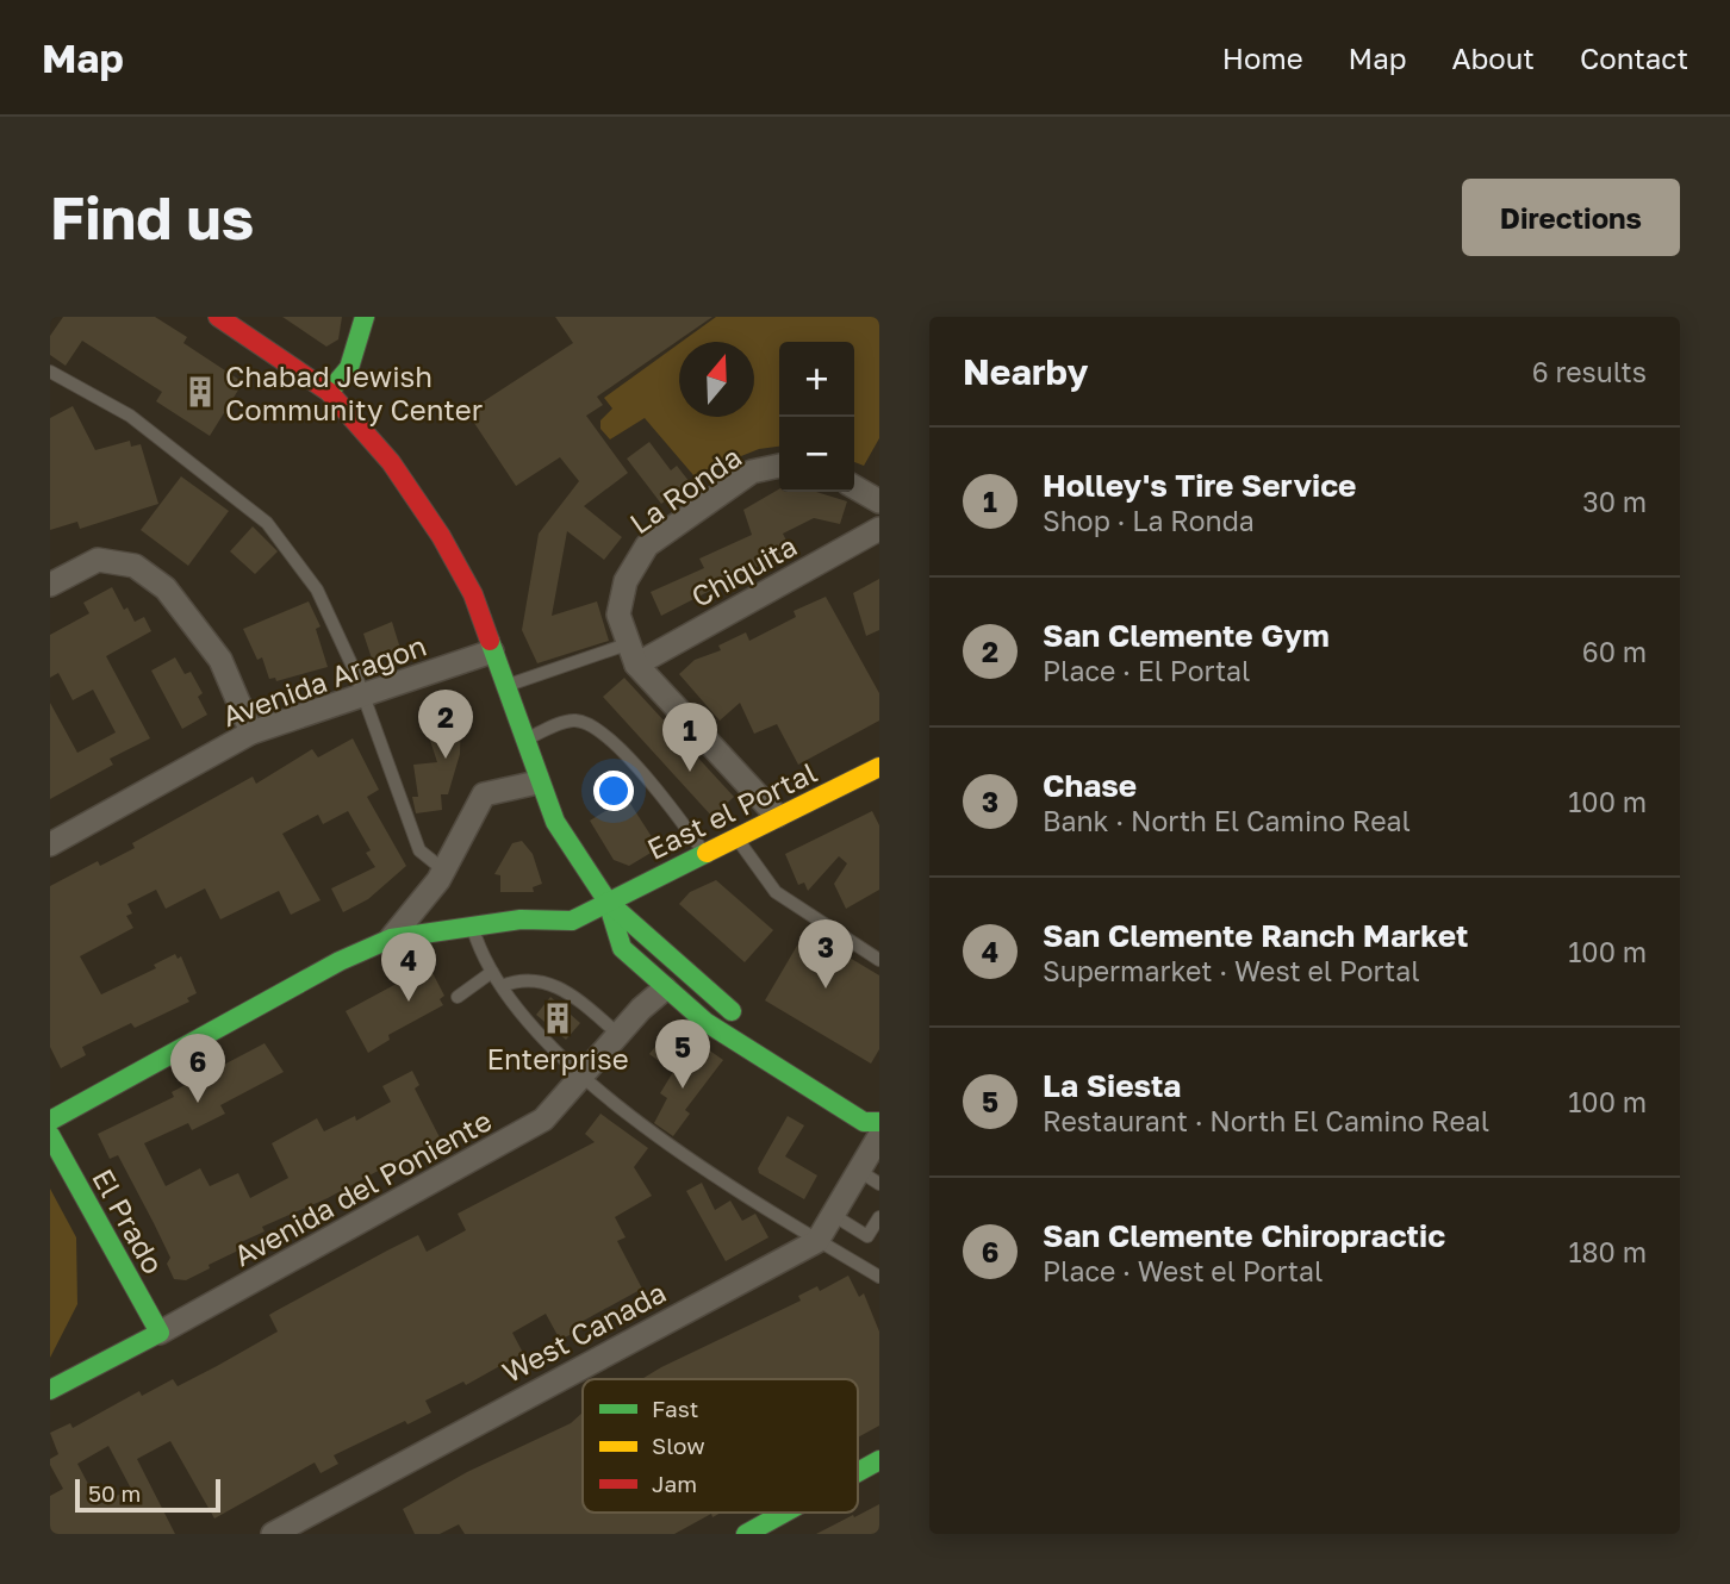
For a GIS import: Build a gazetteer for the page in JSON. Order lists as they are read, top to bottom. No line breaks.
{"streets":{"street":["La Ronda","Chiquita","Avenida Aragon","East el Portal","Avenida del Poniente","El Prado","West Canada"]},"crossings":[["La Ronda","Chiquita"],["Avenida del Poniente","El Prado"]],"places":{"building":["Chabad Jewish Community Center","Enterprise"]},"legend":["Fast","Slow","Jam"],"scale_bar":"50 m","north":"top","page":{"header":"Map","nav":["Home","Map","About","Contact"],"buttons":"Directions","title":"Find us","heading":["Nearby","6 results"],"map_buttons":["+","−"],"list":[{"mark":"1","name":"Holley's Tire Service","note":"Shop · La Ronda","value":"30 m"},{"mark":"2","name":"San Clemente Gym","note":"Place · El Portal","value":"60 m"},{"mark":"3","name":"Chase","note":"Bank · North El Camino Real","value":"100 m"},{"mark":"4","name":"San Clemente Ranch Market","note":"Supermarket · West el Portal","value":"100 m"},{"mark":"5","name":"La Siesta","note":"Restaurant · North El Camino Real","value":"100 m"},{"mark":"6","name":"San Clemente Chiropractic","note":"Place · West el Portal","value":"180 m"}],"pins":["2","1","3","4","5","6"],"scale":"50 m"}}
